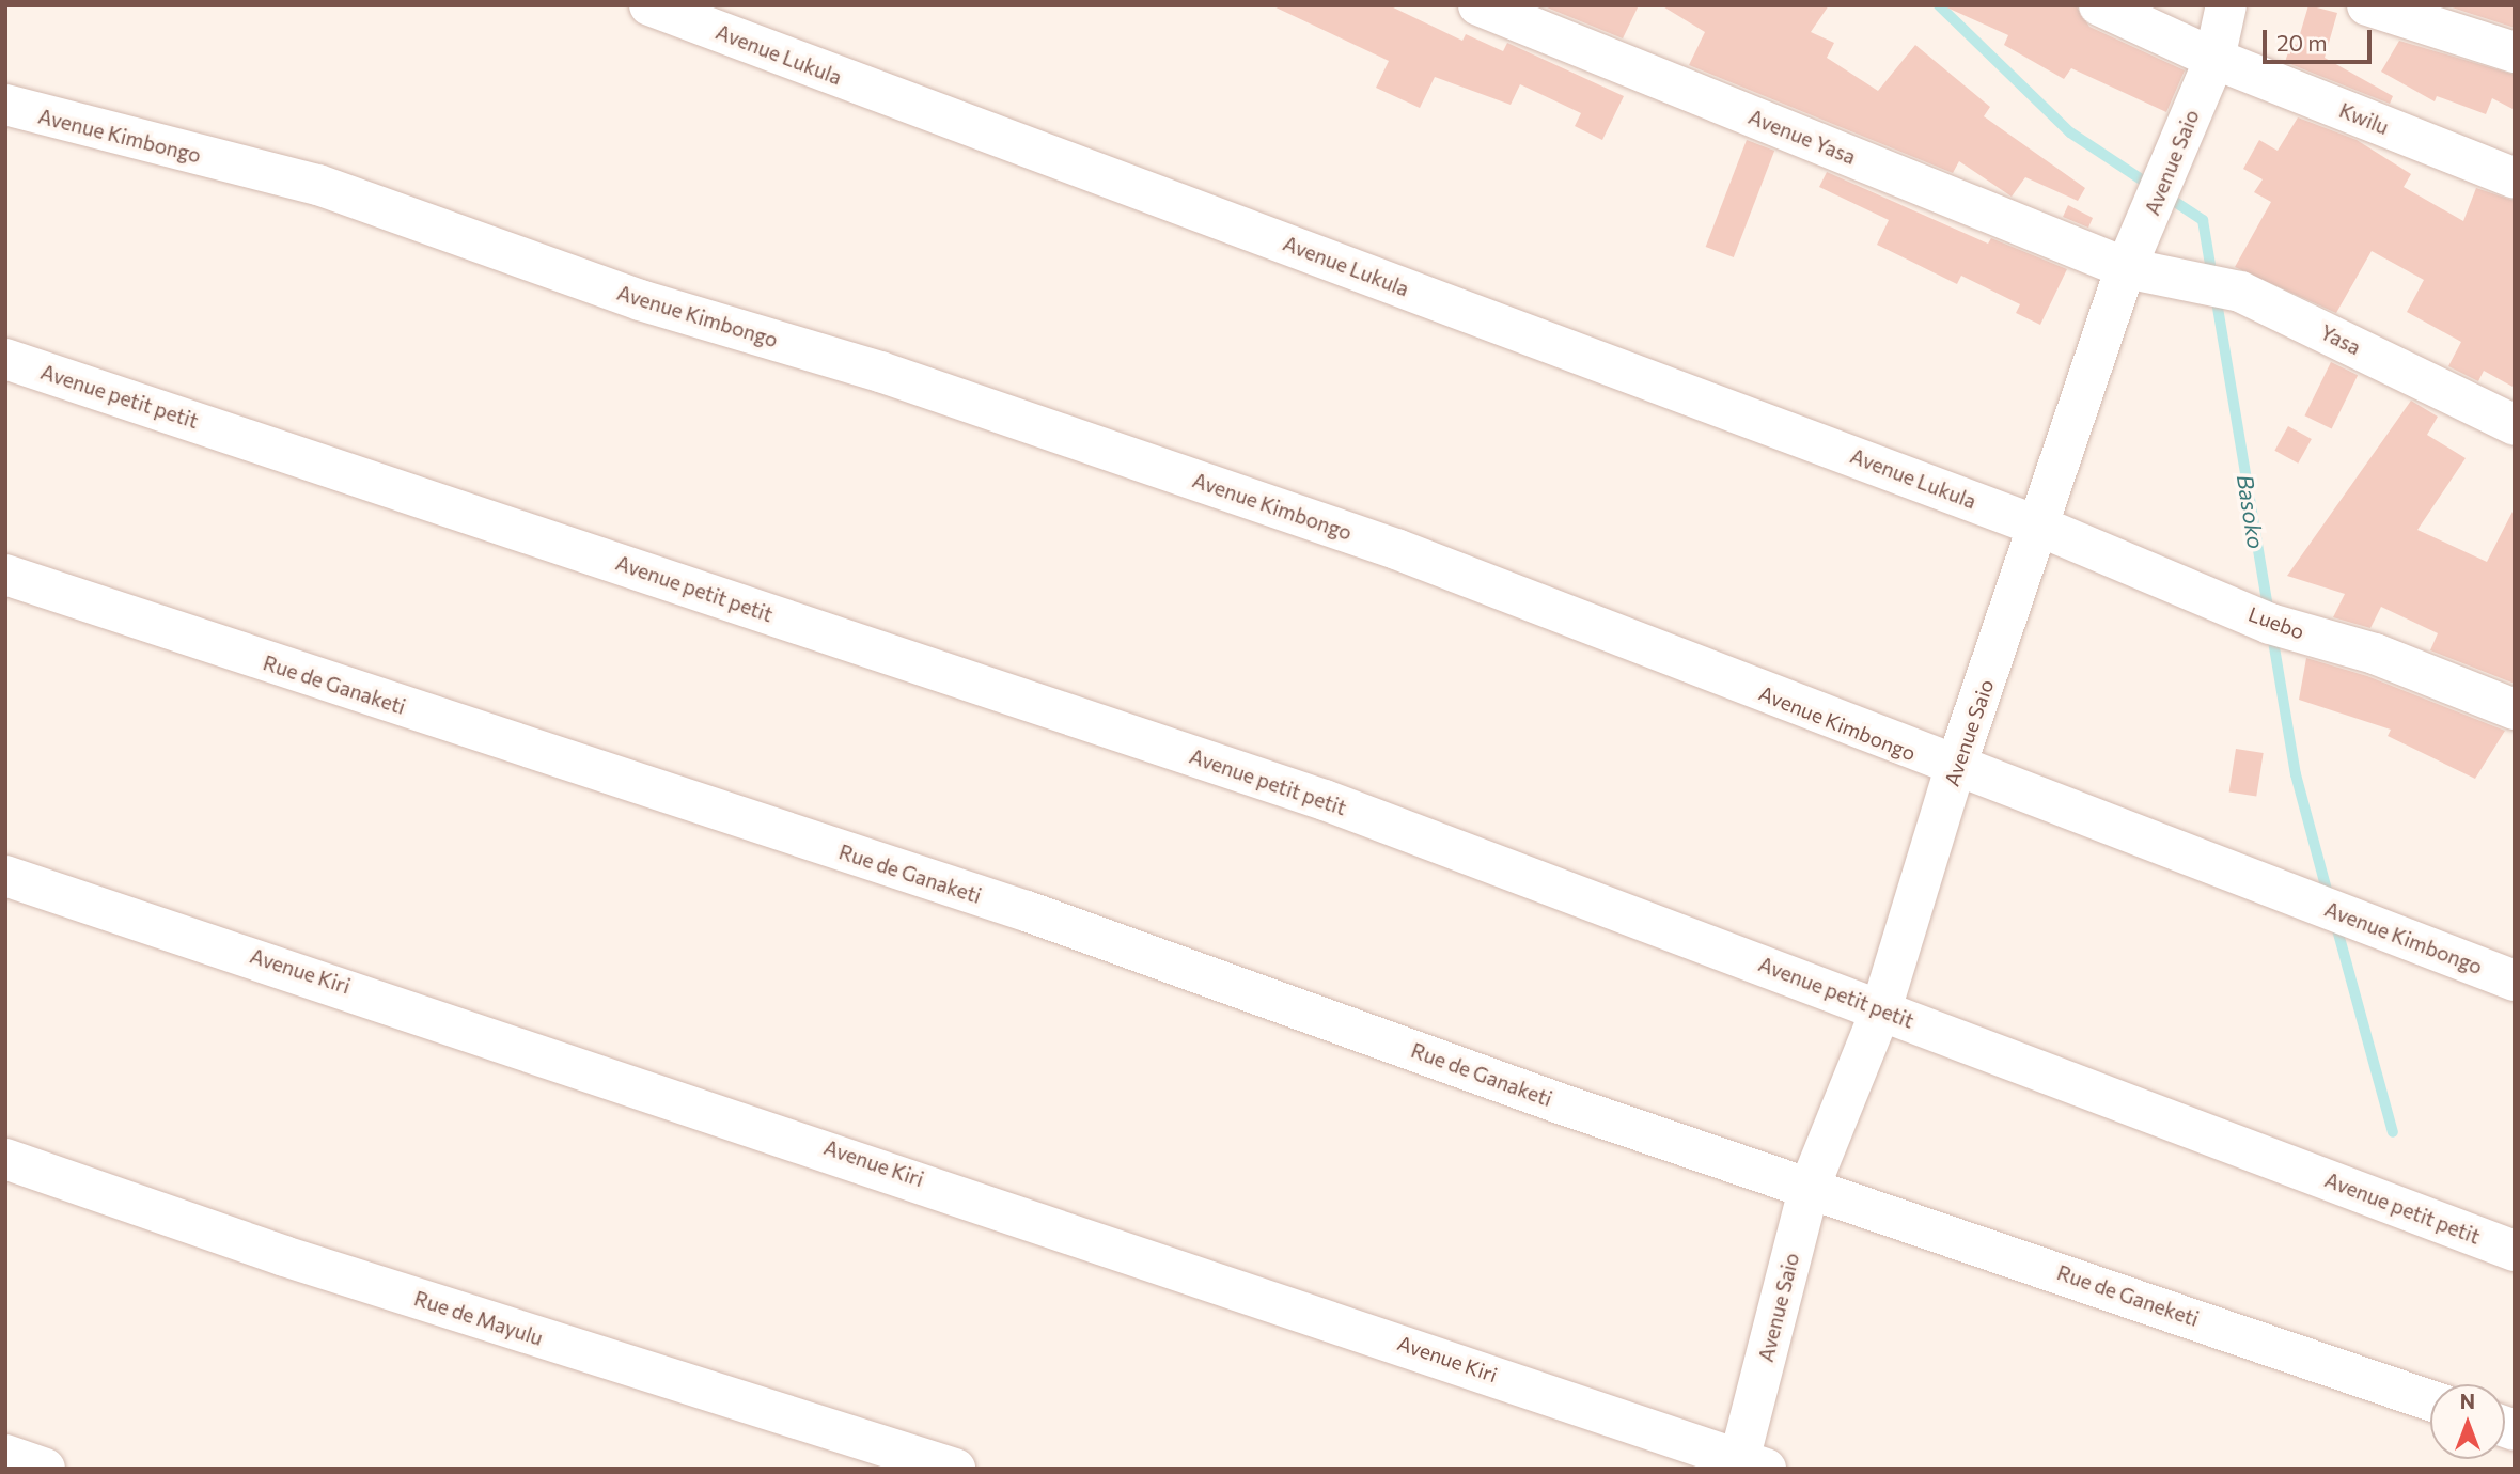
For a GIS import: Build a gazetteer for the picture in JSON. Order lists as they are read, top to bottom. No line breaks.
{"streets":{"street":["Avenue Lukula","Kwilu","Avenue Kimbongo","Avenue Yasa","Avenue Saio","Yasa","Avenue petit petit","Luebo","Rue de Ganaketi","Avenue Kiri","Rue de Ganeketi","Rue de Mayulu"]},"crossings":[["Avenue Lukula","Avenue Saio"],["Avenue Lukula","Luebo"],["Kwilu","Avenue Saio"],["Avenue Kimbongo","Avenue Saio"],["Avenue Yasa","Avenue Saio"],["Avenue Yasa","Yasa"],["Avenue Saio","Yasa"],["Avenue Saio","Avenue petit petit"],["Avenue Saio","Luebo"],["Avenue Saio","Rue de Ganaketi"],["Avenue Saio","Avenue Kiri"],["Avenue Saio","Rue de Ganeketi"],["Rue de Ganaketi","Rue de Ganeketi"]],"water":["Basoko"],"scale_bar":"20 m","north":"top"}
